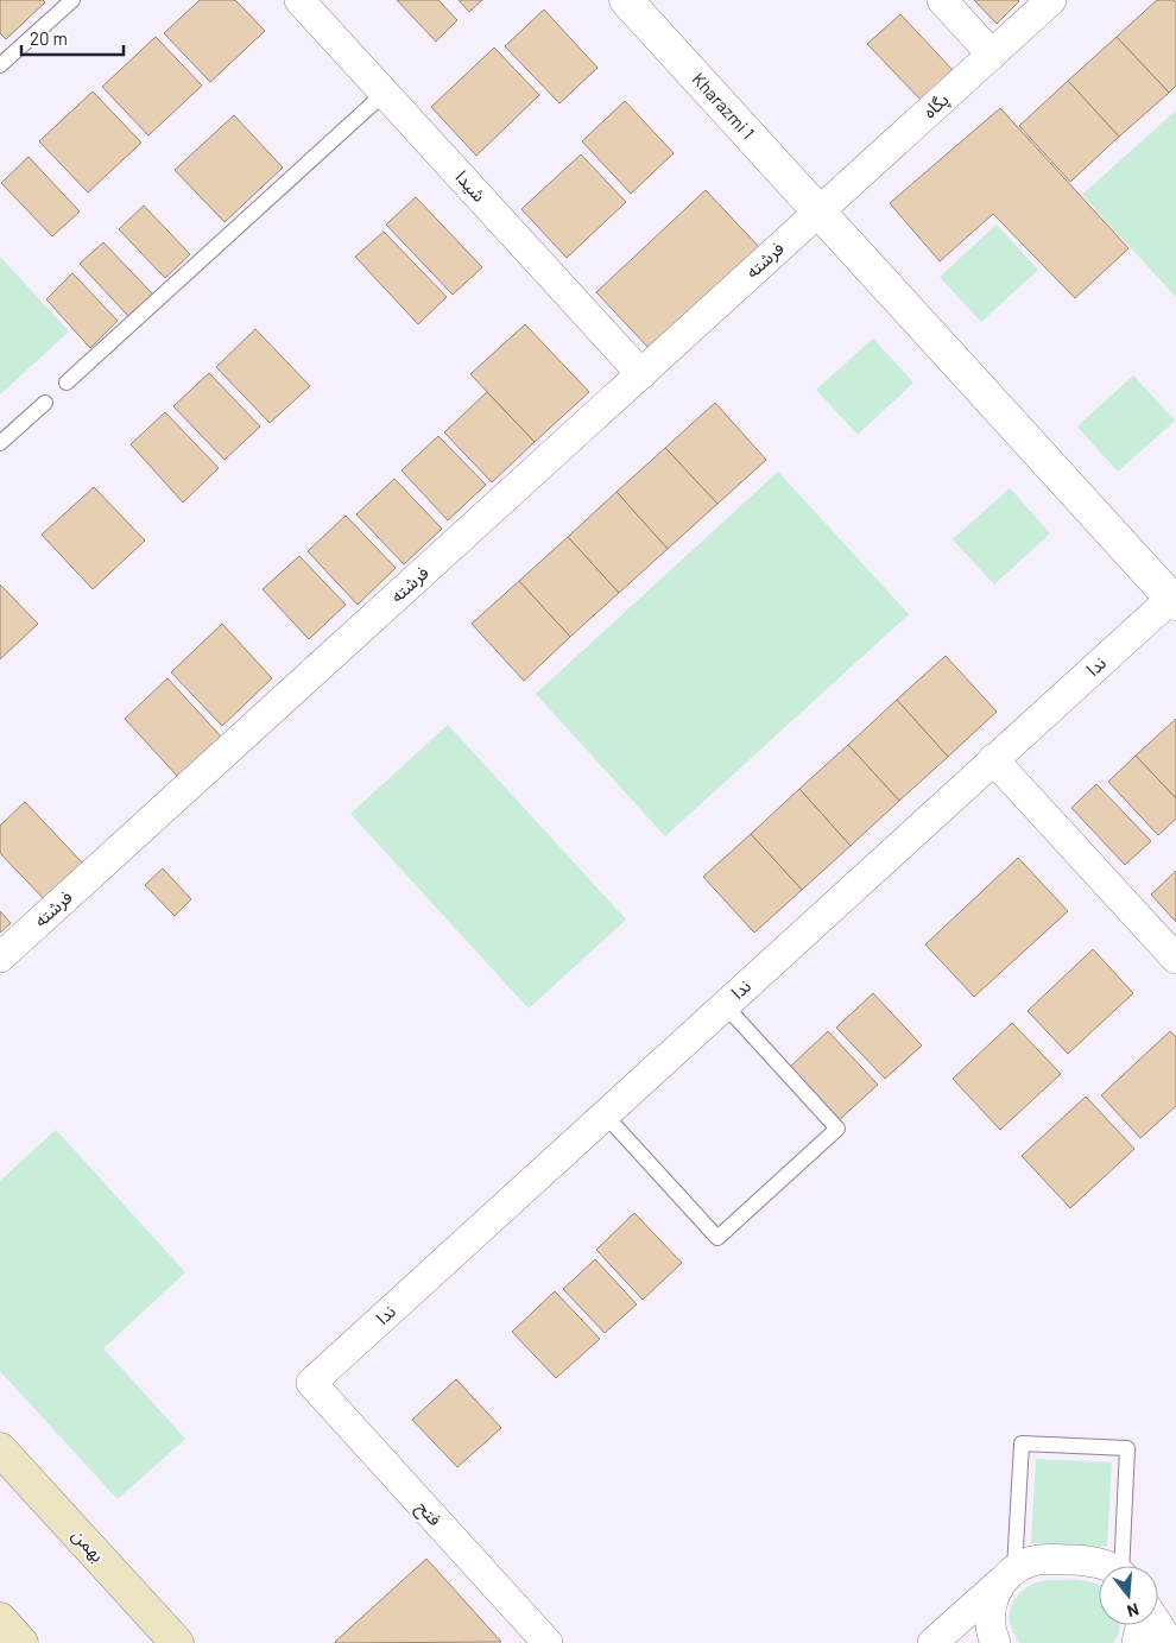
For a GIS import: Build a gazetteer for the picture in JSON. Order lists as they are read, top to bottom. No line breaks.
{"streets":{"main road":["بهمن"],"street":["Kharazmi 1","پگاه","شیدا","فرشته","ندا","فتح"]},"crossings":[["Kharazmi 1","پگاه"],["Kharazmi 1","فرشته"],["Kharazmi 1","ندا"],["پگاه","فرشته"],["شیدا","فرشته"],["ندا","فتح"]],"scale_bar":"20 m","north":"bottom"}
